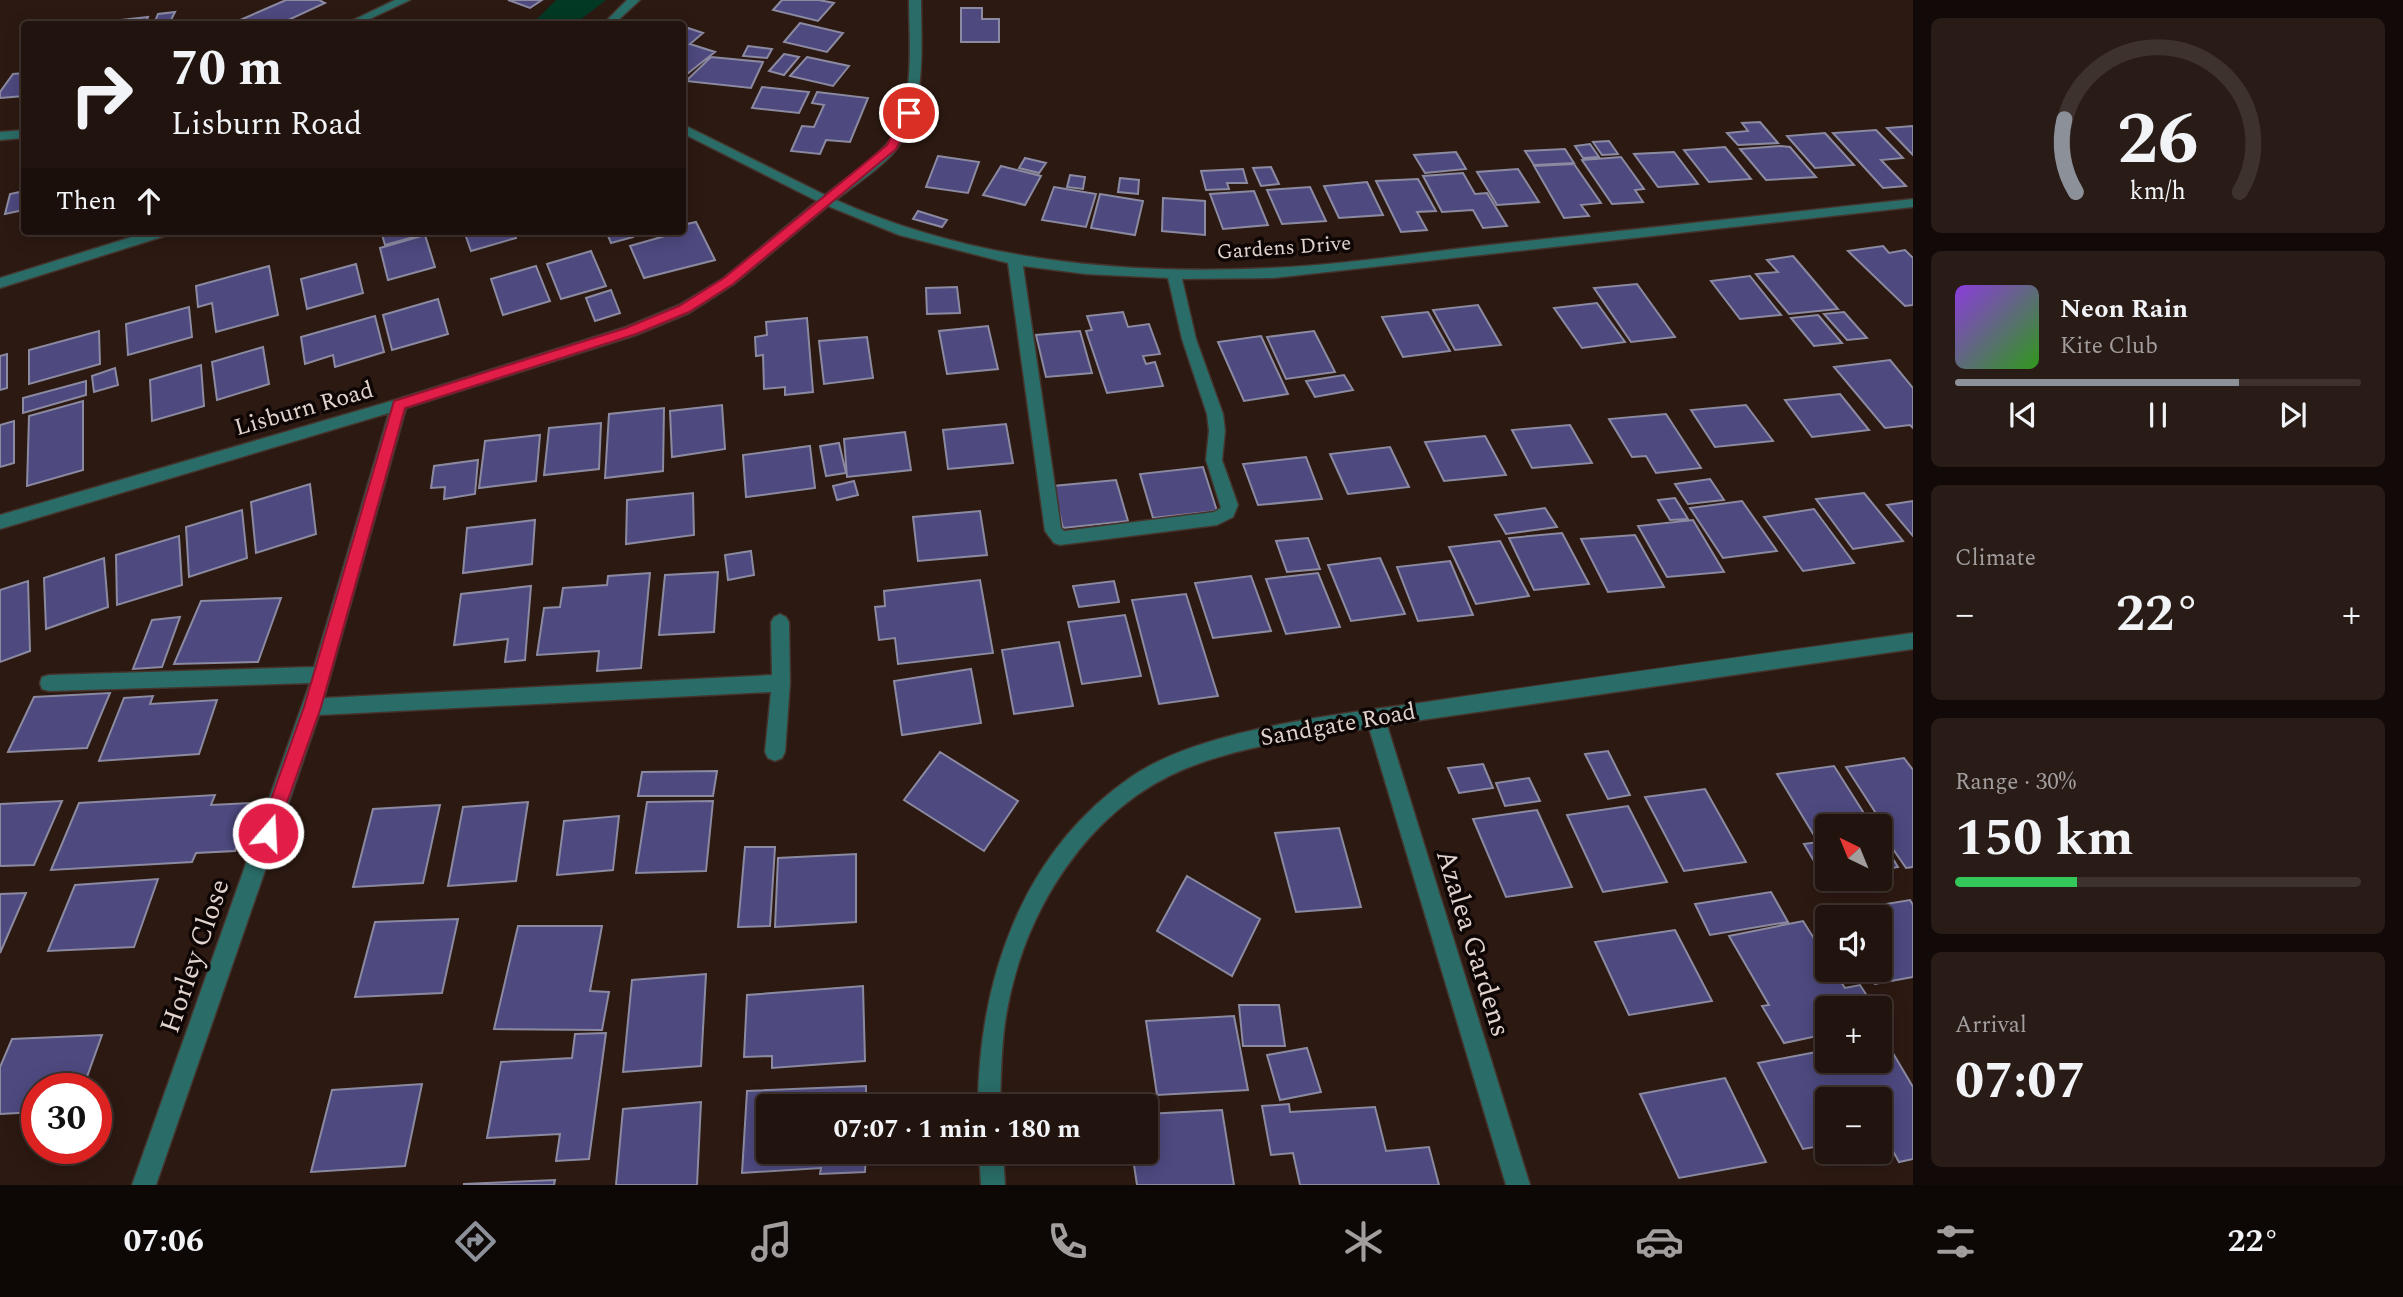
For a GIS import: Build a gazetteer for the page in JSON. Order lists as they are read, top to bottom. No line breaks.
{"streets":{"street":["Gardens Drive","Lisburn Road","Sandgate Road","Azalea Gardens","Horley Close"]},"crossings":[["Gardens Drive","Lisburn Road"],["Lisburn Road","Horley Close"],["Sandgate Road","Azalea Gardens"]],"north":"top left","page":{"turn":["70 m","Lisburn Road"],"then":"Then","song":["Neon Rain","Kite Club"],"tile":["Climate",["Range · 30%","150 km"],["Arrival","07:07"]],"heat":["−","22°","+"],"map_buttons":["+","−"],"limit":"30","trip":"07:07 · 1 min · 180 m","tabs":["07:06","22°"],"gauge":["26","km/h"]}}
